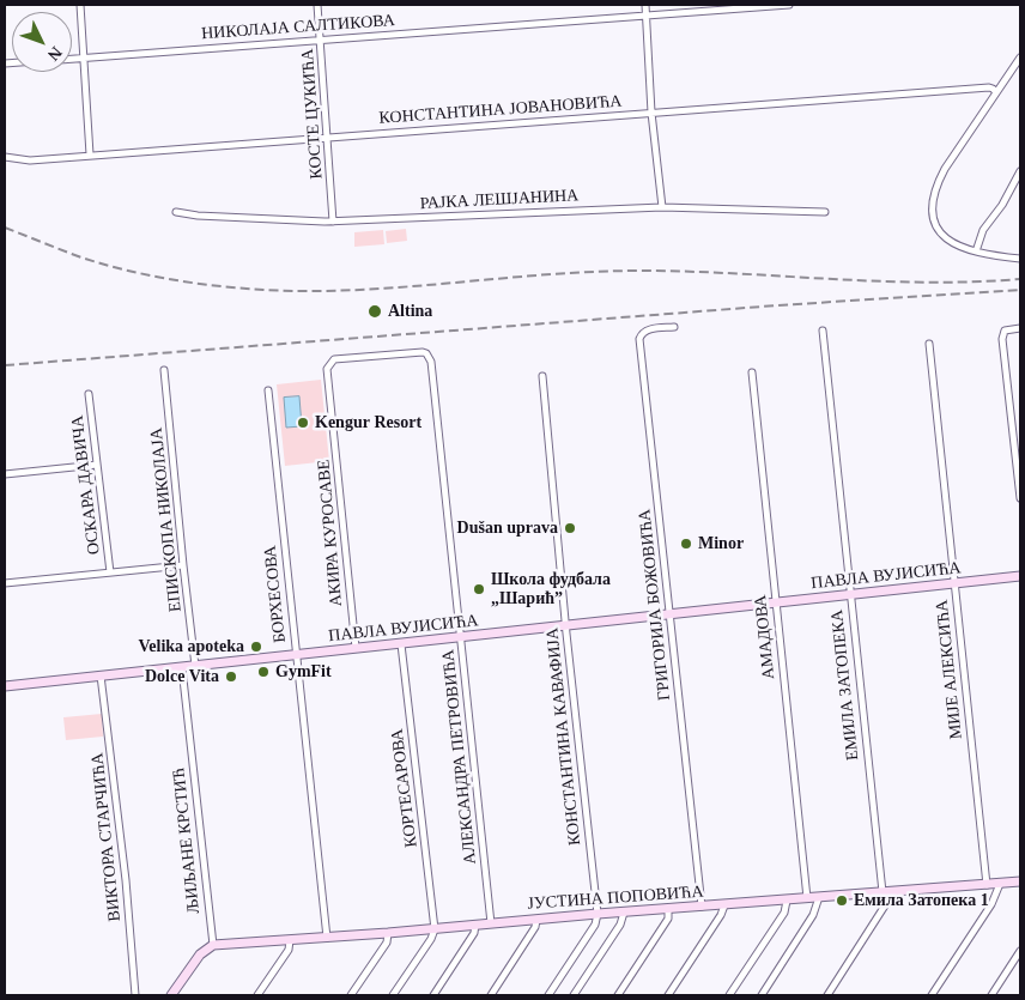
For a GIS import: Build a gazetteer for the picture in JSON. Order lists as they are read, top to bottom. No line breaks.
{"streets":{"street":["НИКОЛАЈА САЛТИКОВА","КОНСТАНТИНА ЈОВАНОВИЋА","КОСТЕ ЦУКИЋА","РАЈКА ЛЕШЈАНИНА","ОСКАРА ДАВИЧА","ЕПИСКОПА НИКОЛАЈА","АКИРА КУРОСАВЕ","ПАВЛА ВУЈИСИЋА","БОРХЕСОВА","ГРИГОРИЈА БОЖОВИЋА","АМАДОВА","МИЈЕ АЛЕКСИЋА","ЕМИЛА ЗАТОПЕКА","КОНСТАНТИНА КАВАФИЈА","АЛЕКСАНДРА ПЕТРОВИЋА","КОРТЕСАРОВА","ВИКТОРА СТАРЧИЋА","ЉИЉАНЕ КРСТИЋ","ЈУСТИНА ПОПОВИЋА"]},"crossings":[["НИКОЛАЈА САЛТИКОВА","КОСТЕ ЦУКИЋА"],["КОНСТАНТИНА ЈОВАНОВИЋА","КОСТЕ ЦУКИЋА"],["КОСТЕ ЦУКИЋА","РАЈКА ЛЕШЈАНИНА"],["ОСКАРА ДАВИЧА","ЕПИСКОПА НИКОЛАЈА"],["ЕПИСКОПА НИКОЛАЈА","ПАВЛА ВУЈИСИЋА"],["АКИРА КУРОСАВЕ","ПАВЛА ВУЈИСИЋА"],["АКИРА КУРОСАВЕ","АЛЕКСАНДРА ПЕТРОВИЋА"],["ПАВЛА ВУЈИСИЋА","БОРХЕСОВА"],["ПАВЛА ВУЈИСИЋА","ГРИГОРИЈА БОЖОВИЋА"],["ПАВЛА ВУЈИСИЋА","АМАДОВА"],["ПАВЛА ВУЈИСИЋА","МИЈЕ АЛЕКСИЋА"],["ПАВЛА ВУЈИСИЋА","ЕМИЛА ЗАТОПЕКА"],["ПАВЛА ВУЈИСИЋА","КОНСТАНТИНА КАВАФИЈА"],["ПАВЛА ВУЈИСИЋА","АЛЕКСАНДРА ПЕТРОВИЋА"],["ПАВЛА ВУЈИСИЋА","КОРТЕСАРОВА"],["ПАВЛА ВУЈИСИЋА","ВИКТОРА СТАРЧИЋА"],["ПАВЛА ВУЈИСИЋА","ЉИЉАНЕ КРСТИЋ"],["БОРХЕСОВА","ЈУСТИНА ПОПОВИЋА"],["ГРИГОРИЈА БОЖОВИЋА","ЈУСТИНА ПОПОВИЋА"],["АМАДОВА","ЈУСТИНА ПОПОВИЋА"],["МИЈЕ АЛЕКСИЋА","ЈУСТИНА ПОПОВИЋА"],["ЕМИЛА ЗАТОПЕКА","ЈУСТИНА ПОПОВИЋА"],["КОНСТАНТИНА КАВАФИЈА","ЈУСТИНА ПОПОВИЋА"],["АЛЕКСАНДРА ПЕТРОВИЋА","ЈУСТИНА ПОПОВИЋА"],["КОРТЕСАРОВА","ЈУСТИНА ПОПОВИЋА"],["ЉИЉАНЕ КРСТИЋ","ЈУСТИНА ПОПОВИЋА"]],"places":["Altina","Kengur Resort","Dušan uprava","Minor","Школа фудбала „Шарић”","Velika apoteka","GymFit","Dolce Vita","Емила Затопека 1"],"north":"bottom right"}
